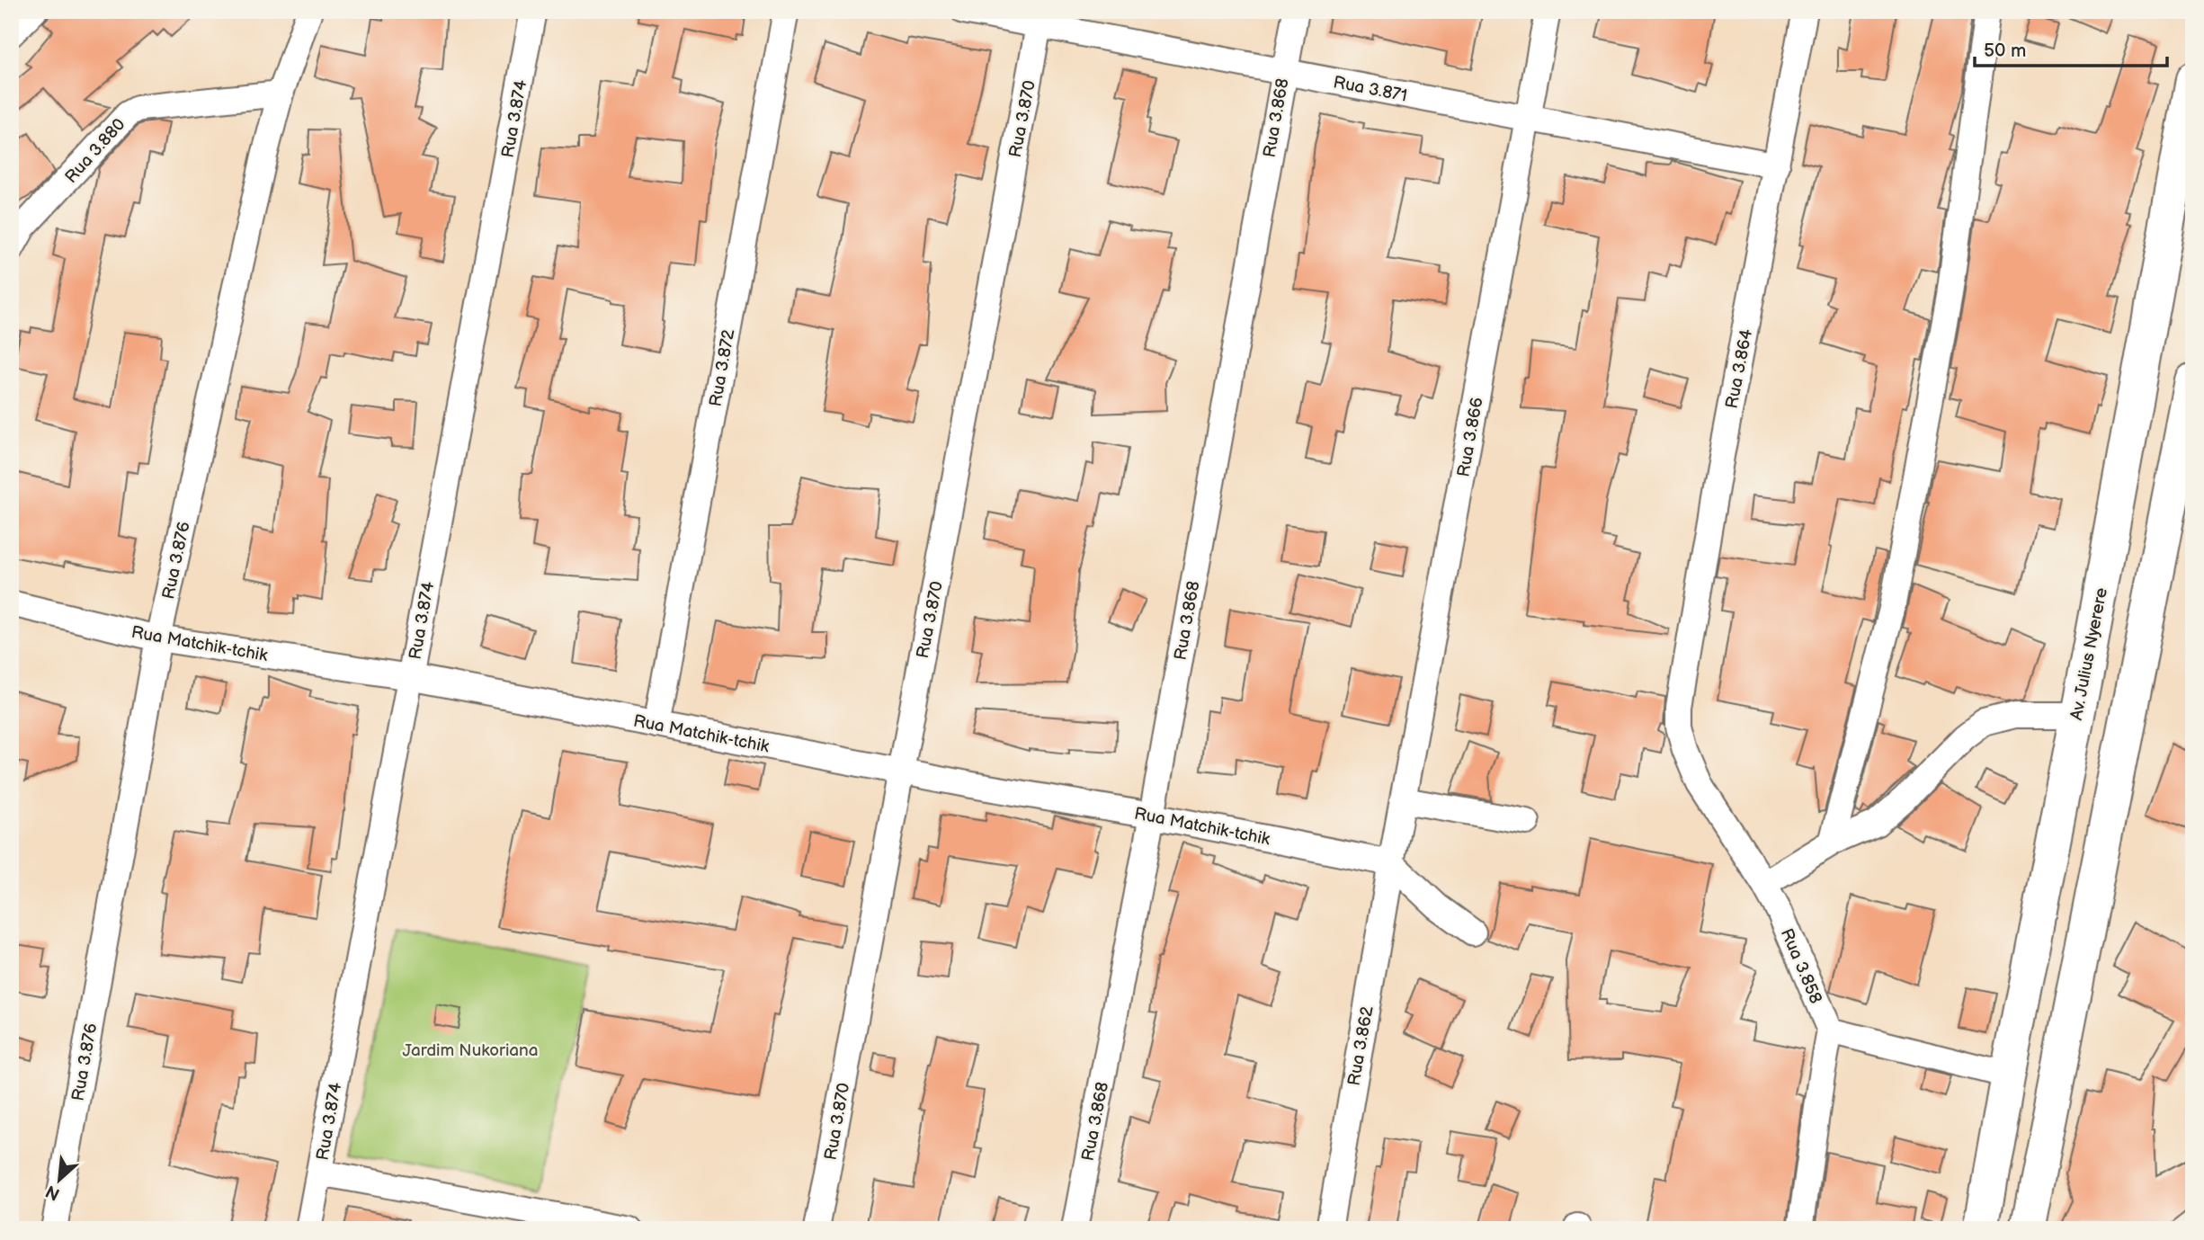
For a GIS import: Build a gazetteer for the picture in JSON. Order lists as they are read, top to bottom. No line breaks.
{"streets":{"main road":["Av. Julius Nyerere"],"street":["Rua 3.871","Rua 3.868","Rua 3.874","Rua 3.870","Rua 3.880","Rua 3.872","Rua 3.864","Rua 3.866","Rua 3.876","Rua Matchik-tchik","Rua 3.858","Rua 3.862"]},"crossings":[["Rua 3.871","Rua 3.868"],["Rua 3.871","Rua 3.870"],["Rua 3.871","Rua 3.864"],["Rua 3.871","Rua 3.866"],["Rua 3.868","Rua Matchik-tchik"],["Rua 3.874","Rua Matchik-tchik"],["Rua 3.870","Rua Matchik-tchik"],["Rua 3.880","Rua 3.876"],["Rua 3.872","Rua Matchik-tchik"],["Rua 3.864","Rua 3.858"],["Rua 3.866","Rua Matchik-tchik"],["Rua 3.866","Rua 3.862"],["Rua 3.876","Rua Matchik-tchik"],["Rua Matchik-tchik","Rua 3.862"]],"parks":["Jardim Nukoriana"],"scale_bar":"50 m","north":"bottom left"}
